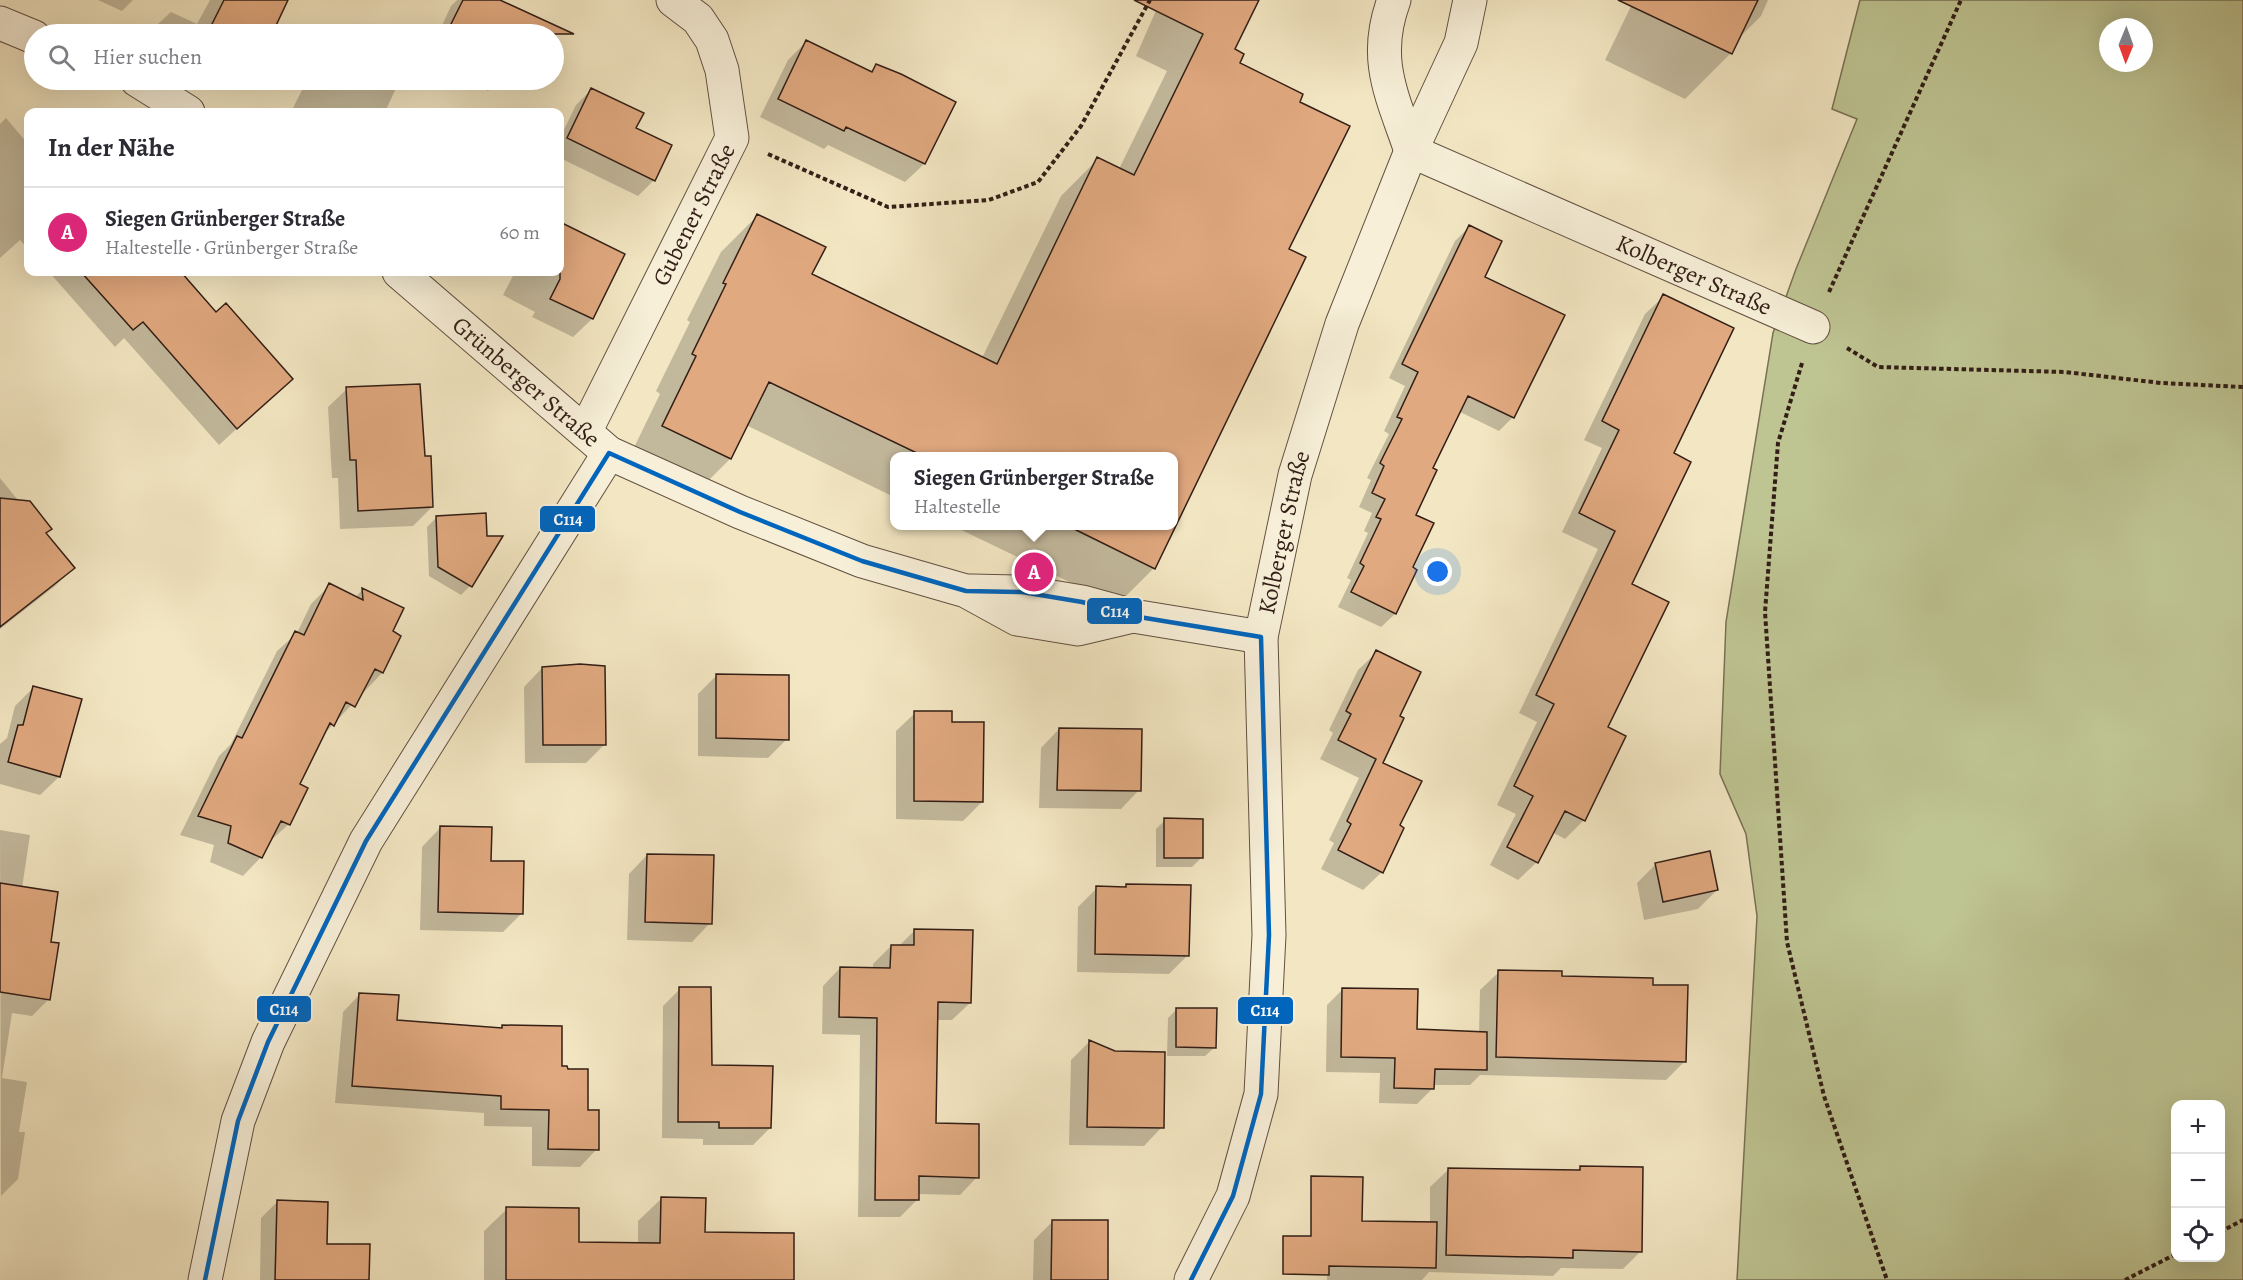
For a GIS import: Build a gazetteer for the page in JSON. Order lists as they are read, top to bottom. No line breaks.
{"streets":{"street":["Gubener Straße","Kolberger Straße","Grünberger Straße"]},"crossings":[["Gubener Straße","Grünberger Straße"],["Kolberger Straße","Grünberger Straße"]],"lines":["transit line C114"],"north":"bottom","page":{"search":"Hier suchen","heading":"In der Nähe","list":[{"mark":"A","name":"Siegen Grünberger Straße","note":"Haltestelle · Grünberger Straße","value":"60 m"}],"popup":["Siegen Grünberger Straße","Haltestelle"],"pins":"A","map_buttons":["+","−"]}}
